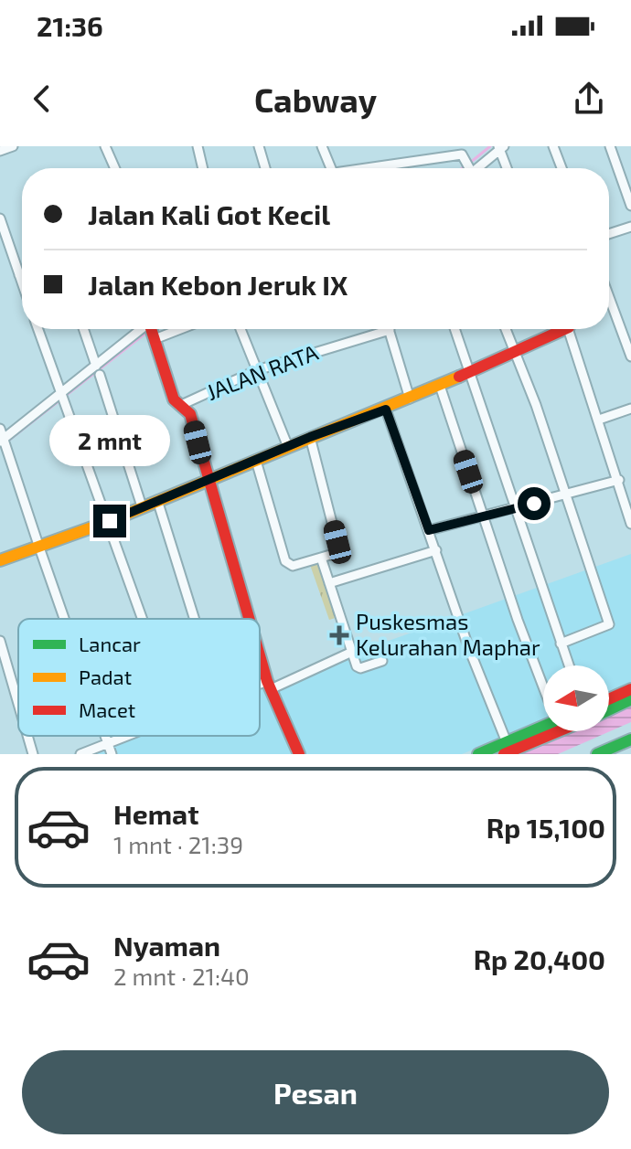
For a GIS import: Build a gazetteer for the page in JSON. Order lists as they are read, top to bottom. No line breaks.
{"streets":{"street":["JALAN RATA"]},"places":{"health":["Puskesmas Kelurahan Maphar"]},"legend":["Lancar","Padat","Macet"],"north":"left","page":{"status":"21:36","header":"Cabway","banner":["Jalan Kali Got Kecil","Jalan Kebon Jeruk IX"],"bubble":"2 mnt","list":[{"name":"Hemat","note":"1 mnt · 21:39","value":"Rp 15,100"},{"name":"Nyaman","note":"2 mnt · 21:40","value":"Rp 20,400"}],"buttons":"Pesan"}}
